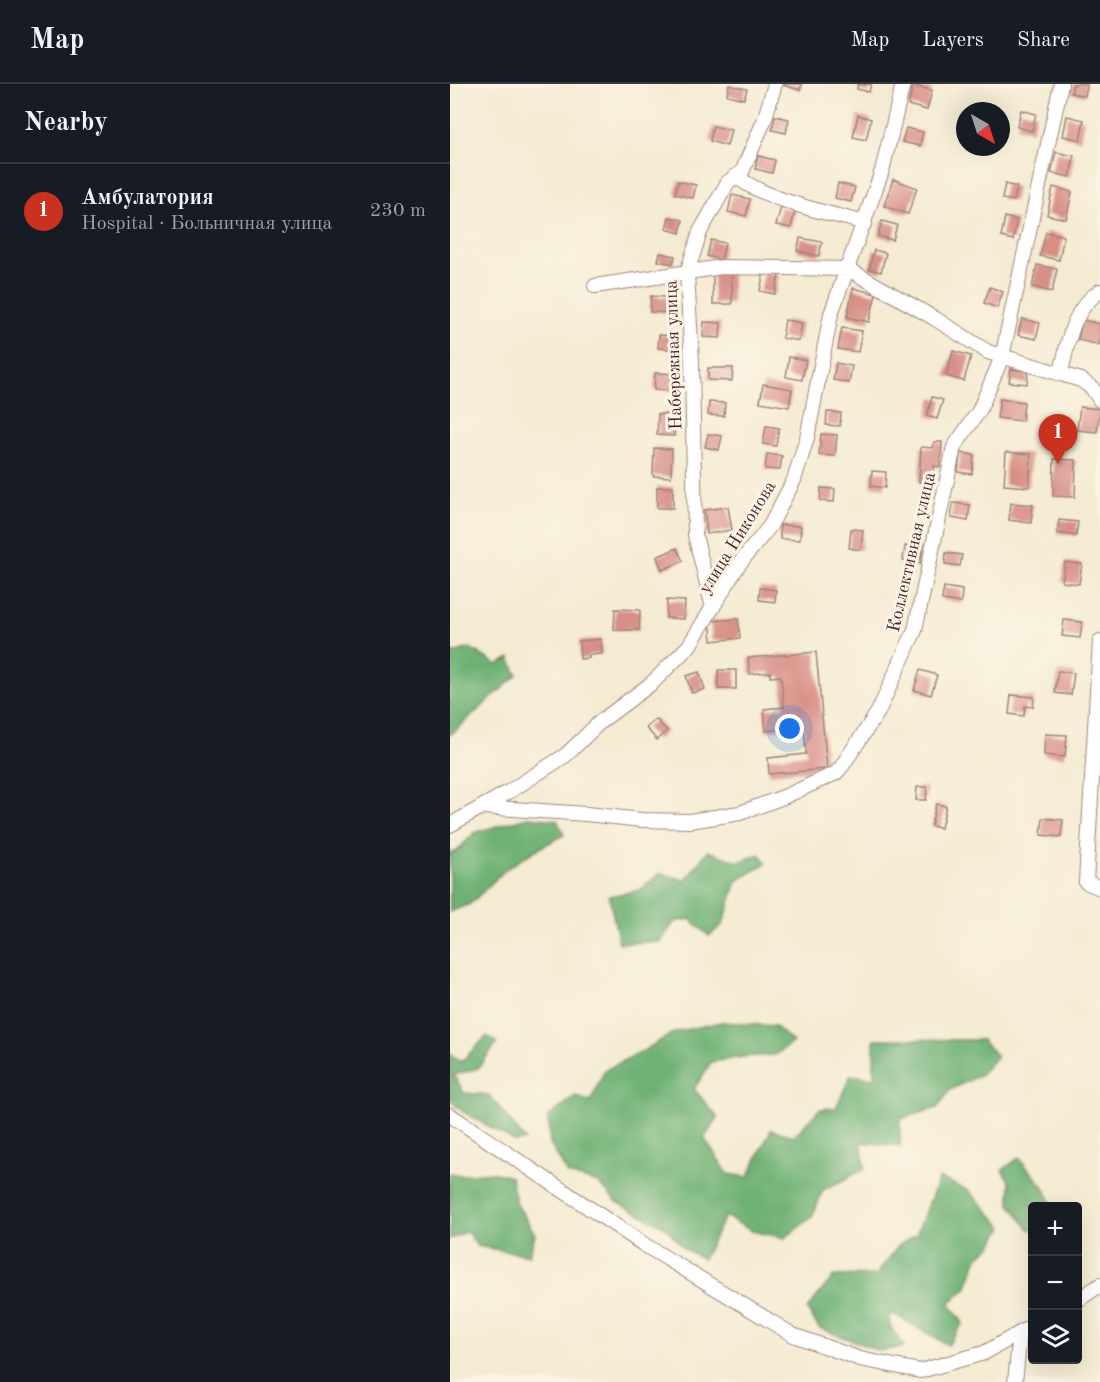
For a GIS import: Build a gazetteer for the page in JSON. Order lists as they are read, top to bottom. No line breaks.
{"streets":{"street":["Набережная улица","улица Никонова","Коллективная улица"]},"crossings":[["Набережная улица","улица Никонова"],["улица Никонова","Коллективная улица"]],"north":"bottom right","page":{"header":"Map","nav":["Map","Layers","Share"],"heading":"Nearby","list":[{"mark":"1","name":"Амбулатория","note":"Hospital · Больничная улица","value":"230 m"}],"pins":"1","map_buttons":["+","−"]}}
